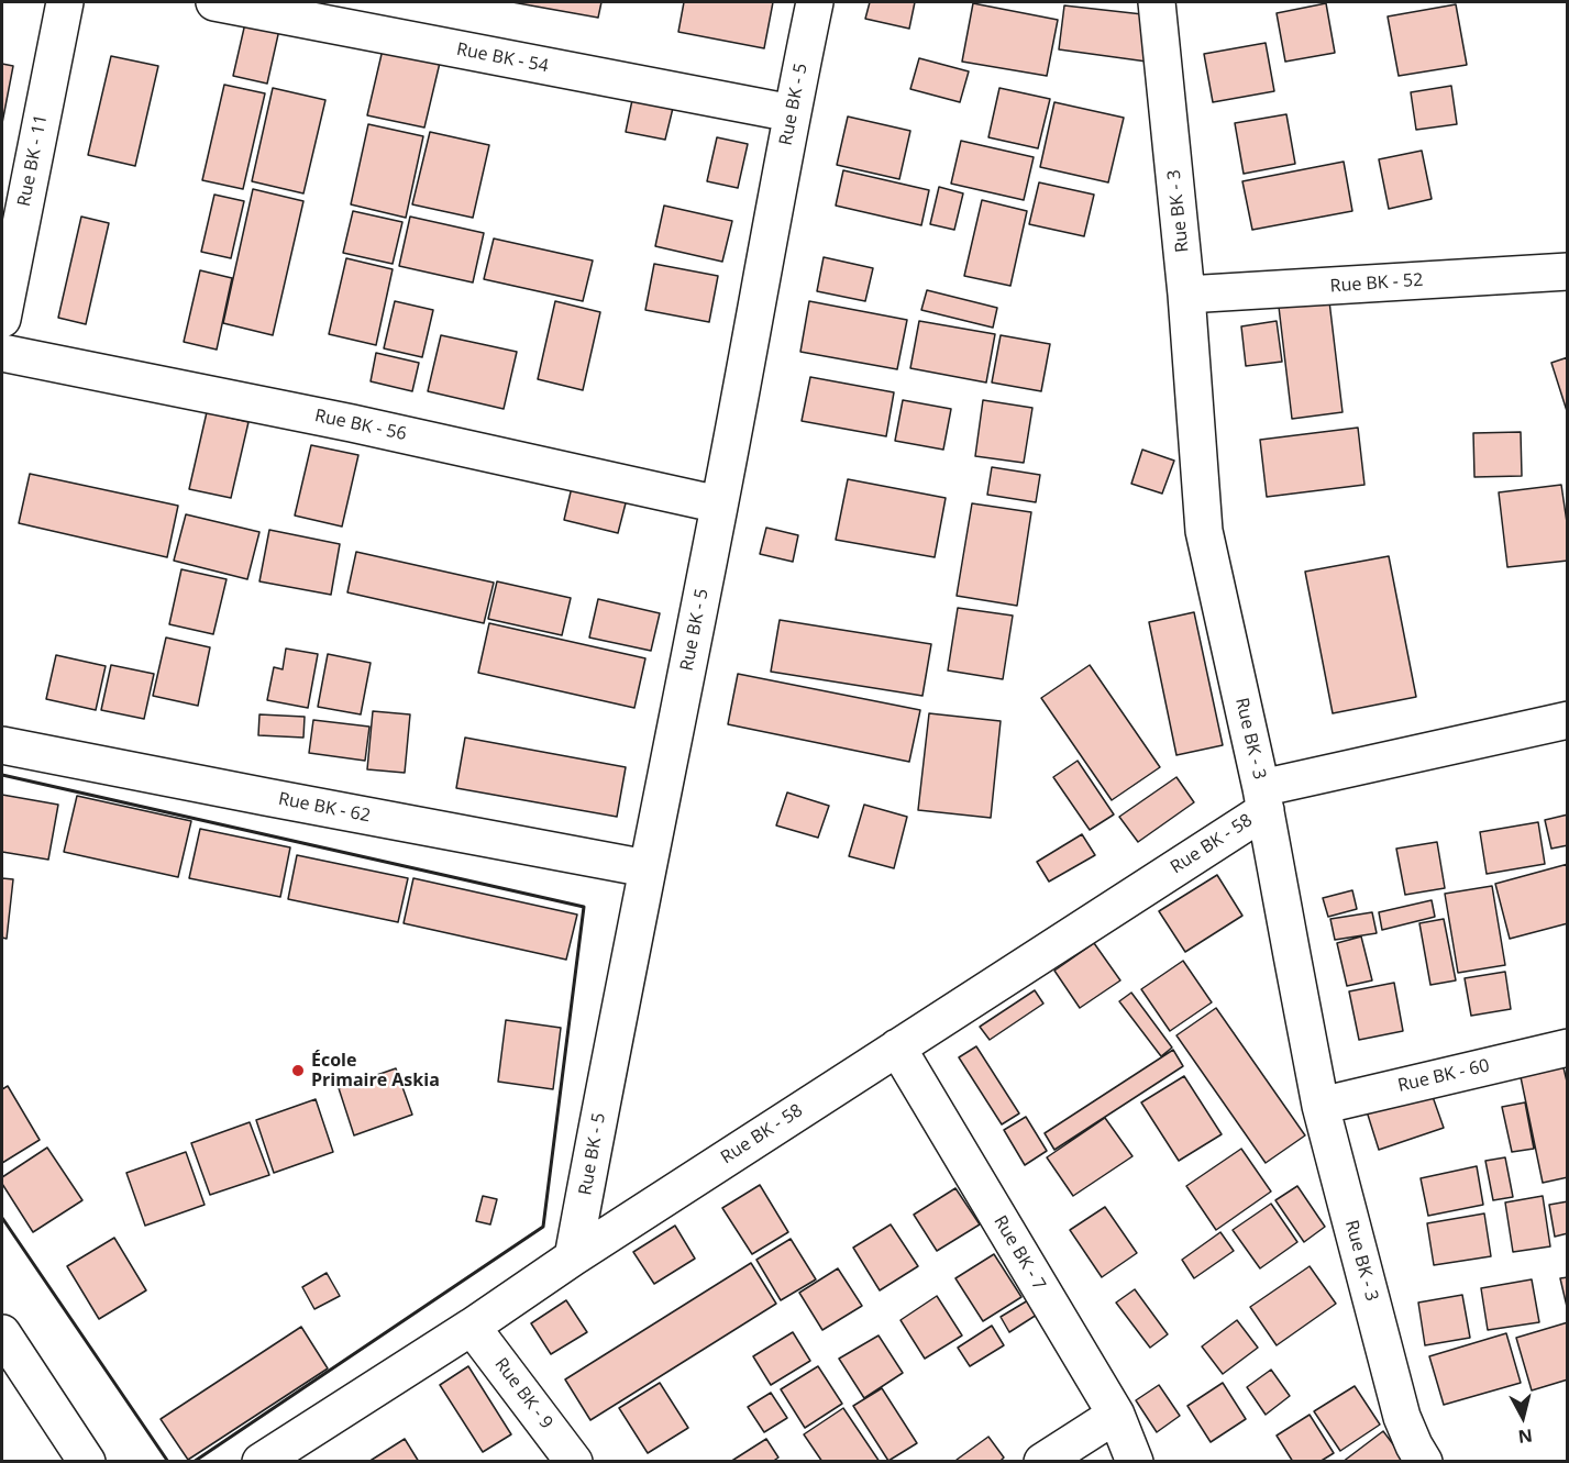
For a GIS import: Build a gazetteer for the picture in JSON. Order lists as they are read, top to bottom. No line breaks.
{"streets":{"street":["Rue BK - 54","Rue BK - 5","Rue BK - 11","Rue BK - 3","Rue BK - 52","Rue BK - 56","Rue BK - 62","Rue BK - 58","Rue BK - 60","Rue BK - 7","Rue BK - 9"]},"crossings":[["Rue BK - 54","Rue BK - 5"],["Rue BK - 5","Rue BK - 56"],["Rue BK - 5","Rue BK - 62"],["Rue BK - 5","Rue BK - 58"],["Rue BK - 3","Rue BK - 52"],["Rue BK - 3","Rue BK - 58"],["Rue BK - 3","Rue BK - 60"],["Rue BK - 58","Rue BK - 7"],["Rue BK - 58","Rue BK - 9"]],"places":["École Primaire Askia"],"north":"bottom"}
